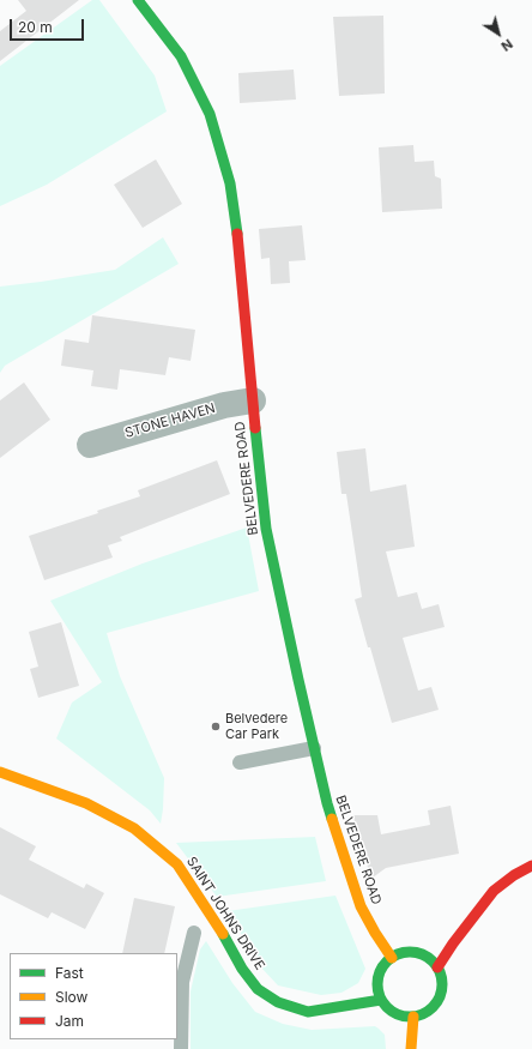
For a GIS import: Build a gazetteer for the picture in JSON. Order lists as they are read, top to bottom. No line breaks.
{"streets":{"street":["STONE HAVEN","BELVEDERE ROAD","SAINT JOHNS DRIVE"]},"crossings":[["STONE HAVEN","BELVEDERE ROAD"],["BELVEDERE ROAD","SAINT JOHNS DRIVE"]],"places":["Belvedere Car Park"],"legend":["Fast","Slow","Jam"],"scale_bar":"20 m","north":"bottom right"}
